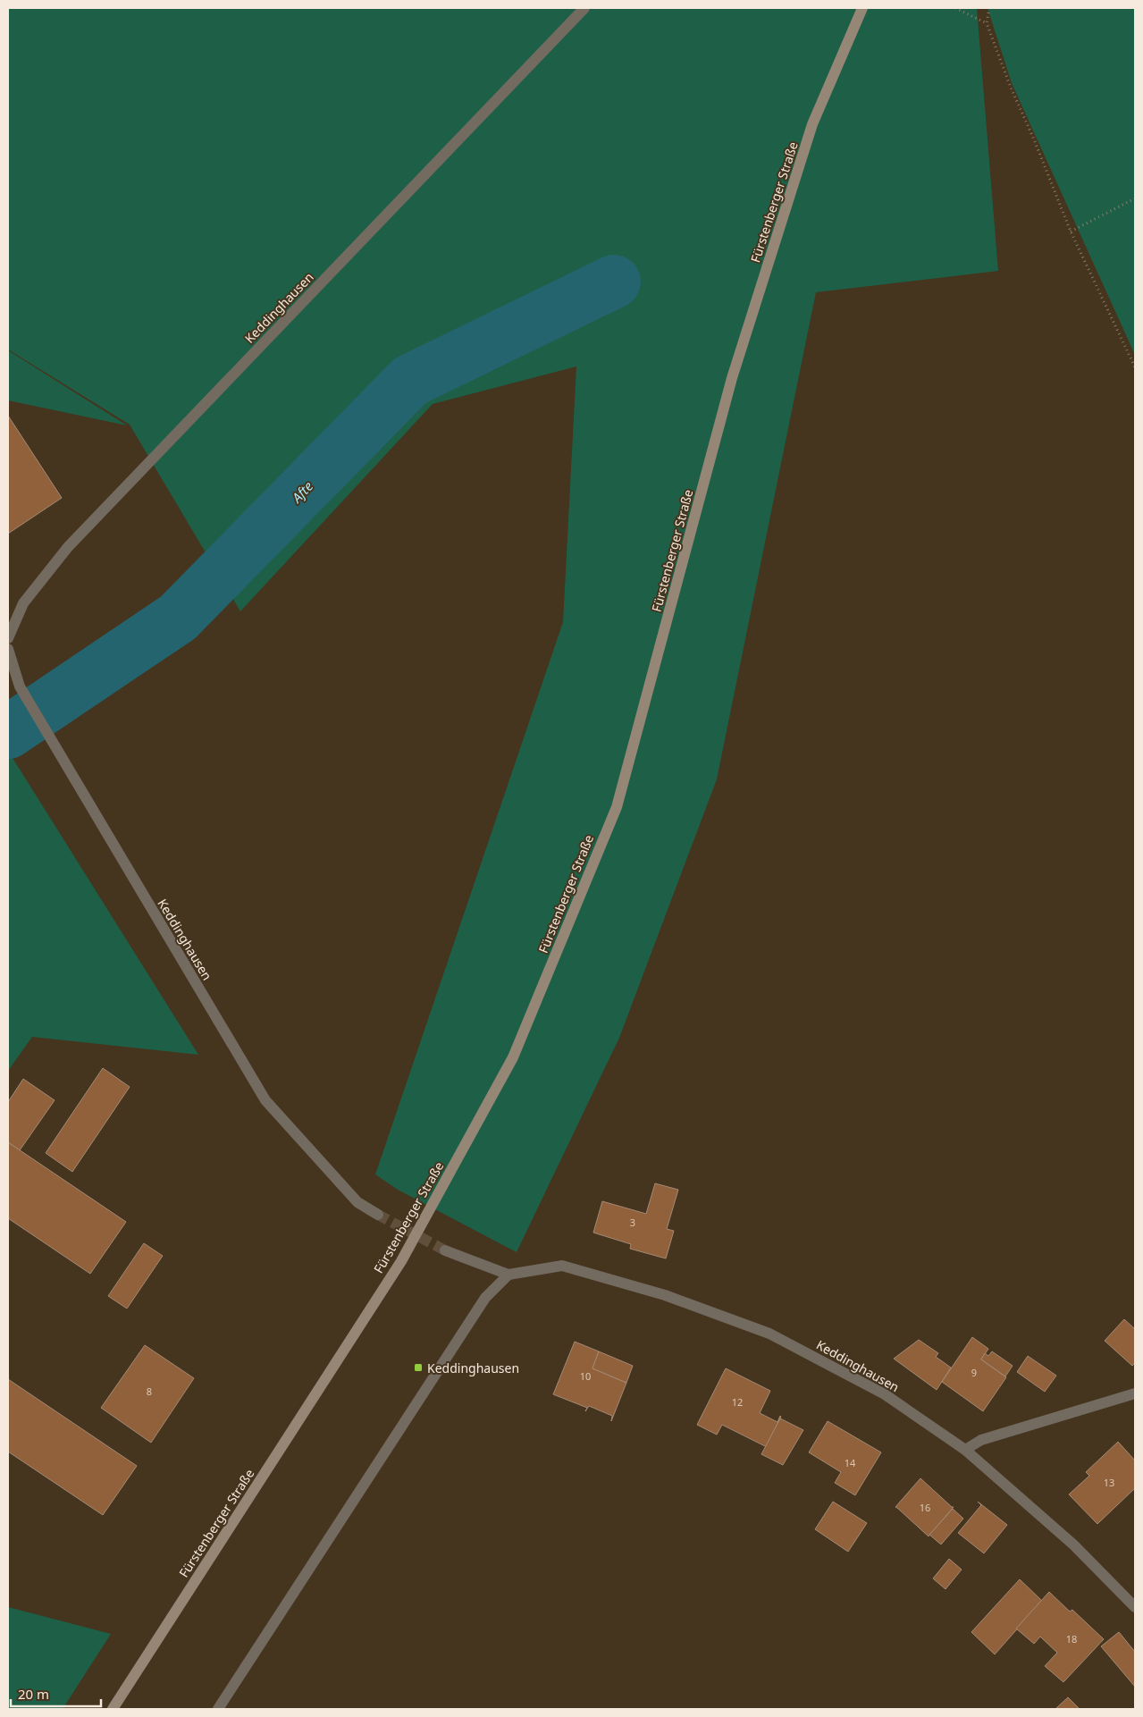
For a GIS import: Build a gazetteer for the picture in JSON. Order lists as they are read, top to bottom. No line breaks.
{"streets":{"main road":["Fürstenberger Straße"],"street":["Keddinghausen"]},"water":["Afte"],"places":{"transit":["Keddinghausen"]},"house_numbers":["3","9","10","8","12","14","13","16","18"],"scale_bar":"20 m"}
